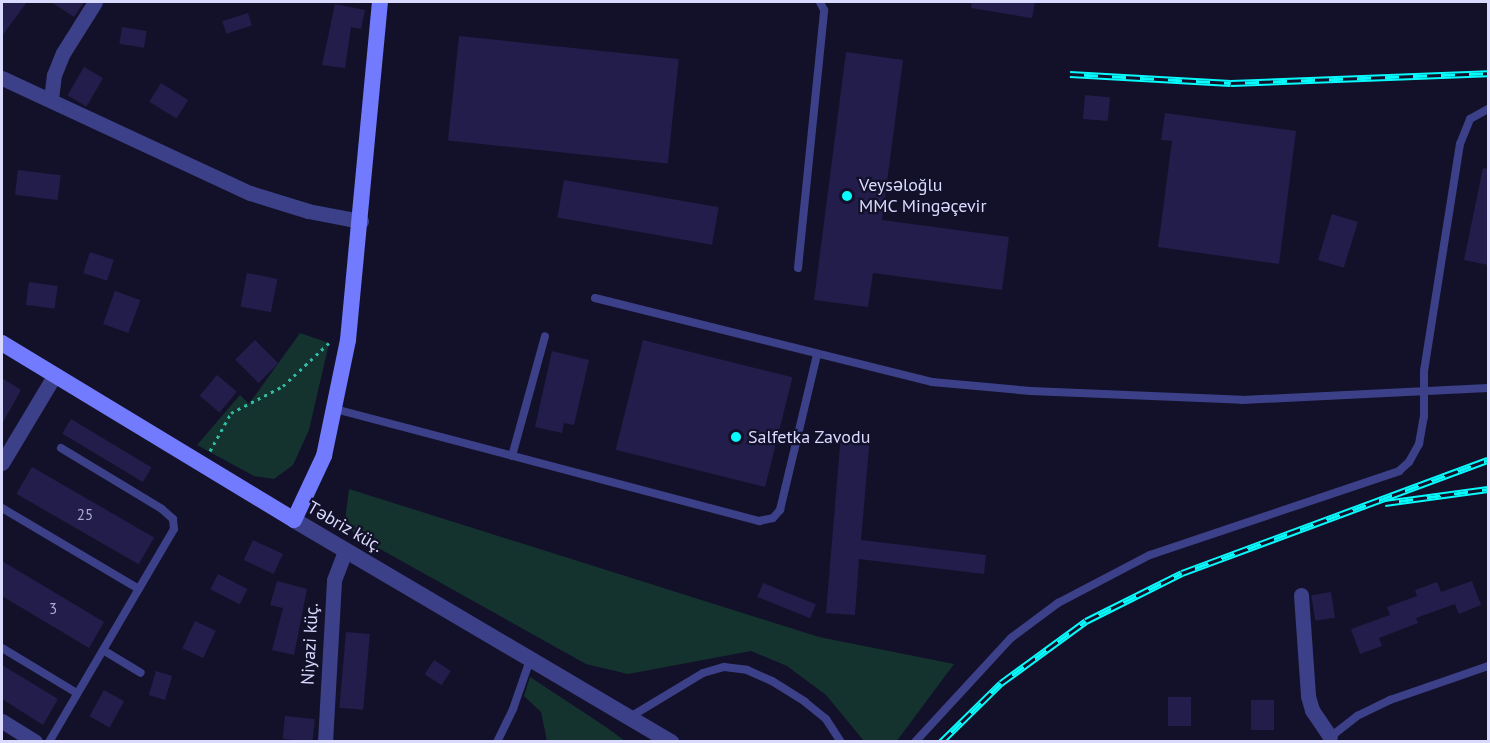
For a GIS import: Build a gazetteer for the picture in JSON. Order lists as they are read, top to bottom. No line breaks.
{"streets":{"main road":["Təbriz küç."],"street":["Niyazi küç."]},"crossings":[["Təbriz küç.","Niyazi küç."]],"places":["Veysəloğlu MMC Mingəçevir","Salfetka Zavodu"],"house_numbers":["25","3"]}
